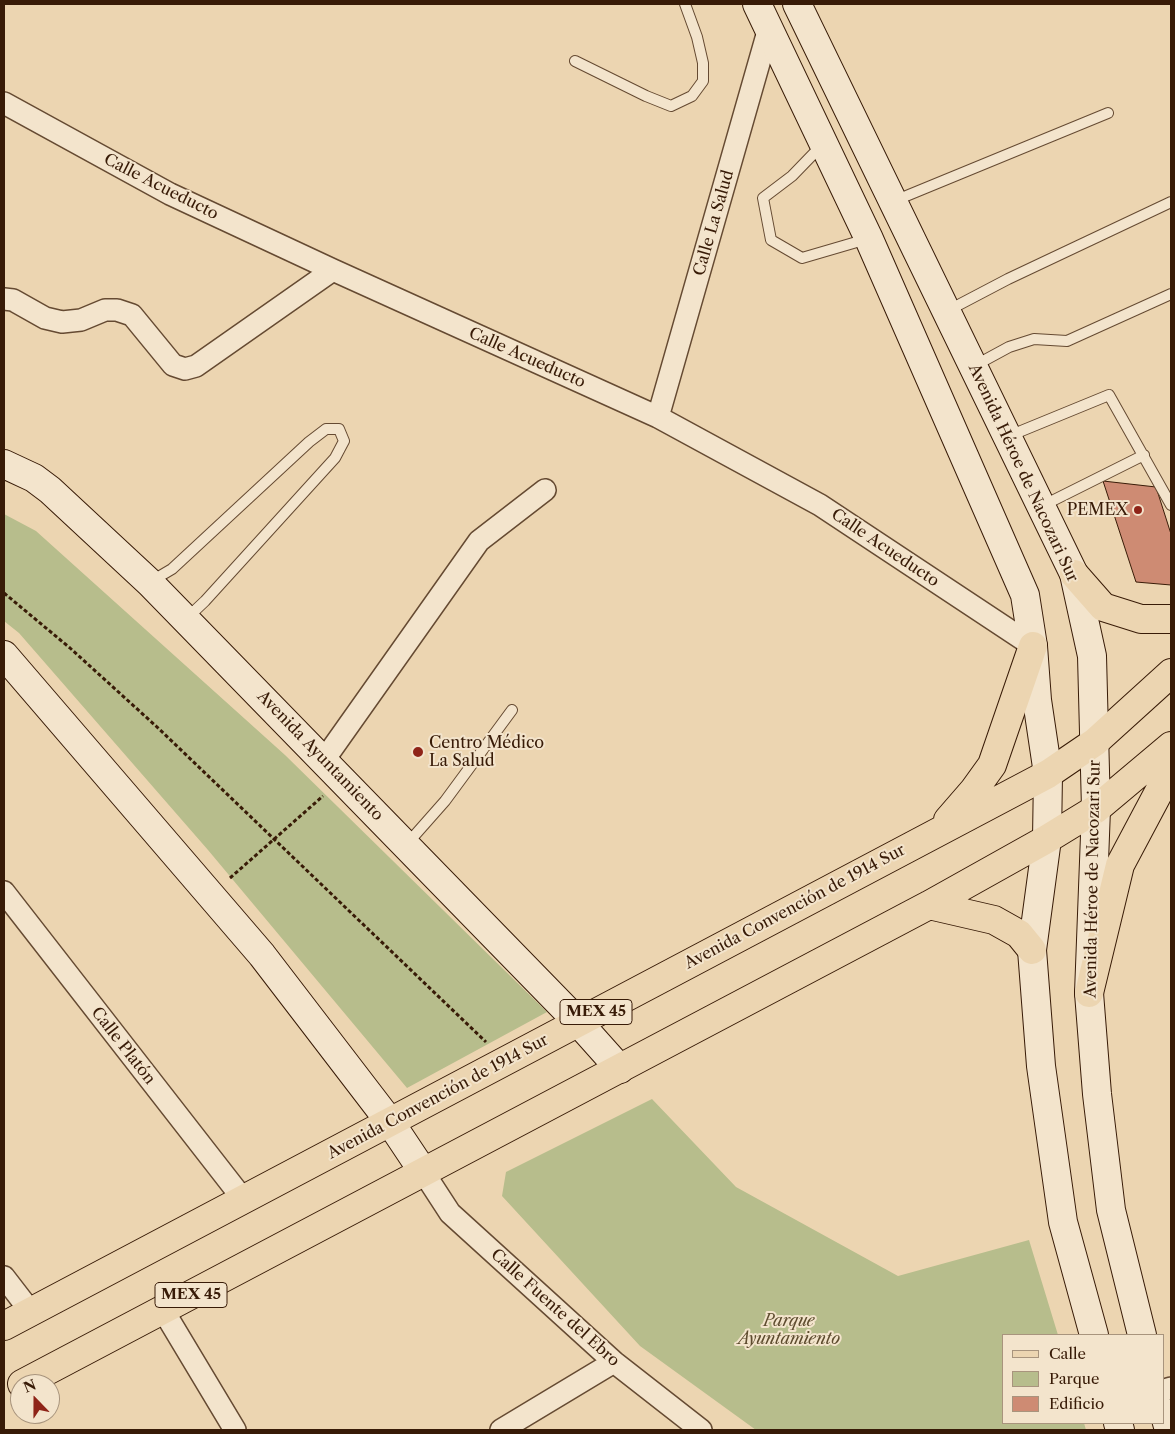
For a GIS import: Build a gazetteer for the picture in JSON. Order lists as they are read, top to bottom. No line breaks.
{"streets":{"main road":["Avenida Héroe de Nacozari Sur","Avenida Ayuntamiento","Avenida Convención de 1914 Sur","MEX 45"],"street":["Calle Acueducto","Calle La Salud","Calle Platón","Calle Fuente del Ebro"]},"crossings":[["Calle Acueducto","Calle La Salud"],["Avenida Héroe de Nacozari Sur","Avenida Convención de 1914 Sur"],["Avenida Héroe de Nacozari Sur","MEX 45"],["Avenida Ayuntamiento","Avenida Convención de 1914 Sur"],["Avenida Ayuntamiento","MEX 45"],["Avenida Convención de 1914 Sur","Calle Platón"],["MEX 45","Calle Fuente del Ebro"]],"parks":["Parque Ayuntamiento"],"places":["PEMEX","Centro Médico La Salud"],"legend":["Calle","Parque","Edificio"],"north":"top"}
